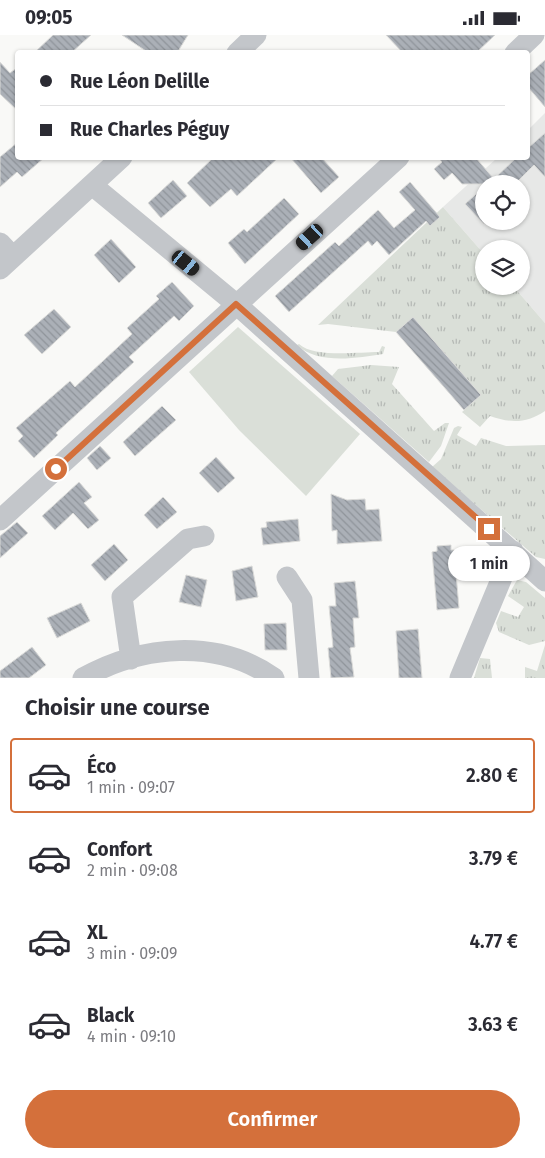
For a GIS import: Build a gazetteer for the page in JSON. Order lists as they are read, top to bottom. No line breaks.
{"page":{"status":"09:05","banner":["Rue Léon Delille","Rue Charles Péguy"],"bubble":"1 min","heading":"Choisir une course","list":[{"name":"Éco","note":"1 min · 09:07","value":"2.80 €"},{"name":"Confort","note":"2 min · 09:08","value":"3.79 €"},{"name":"XL","note":"3 min · 09:09","value":"4.77 €"},{"name":"Black","note":"4 min · 09:10","value":"3.63 €"}],"buttons":"Confirmer"}}
